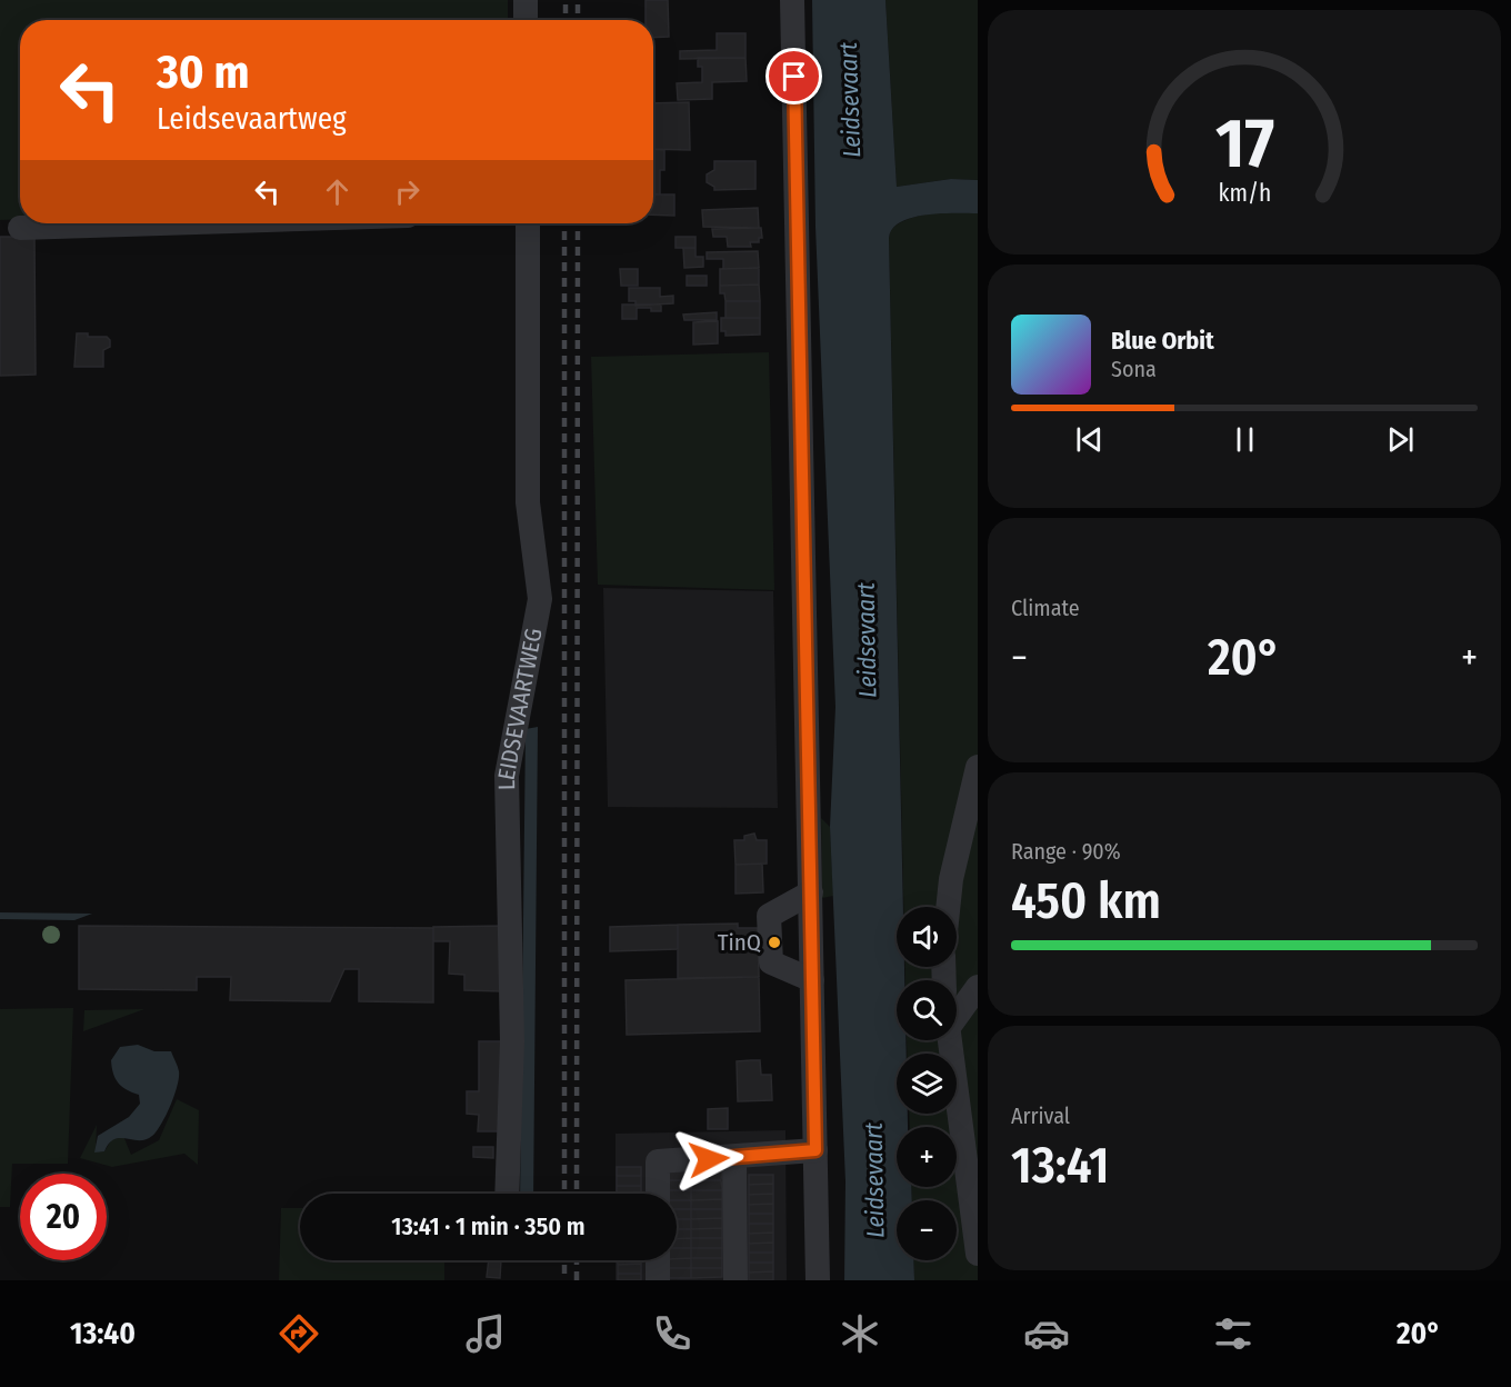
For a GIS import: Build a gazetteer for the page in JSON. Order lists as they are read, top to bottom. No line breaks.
{"streets":{"street":["LEIDSEVAARTWEG"]},"water":["Leidsevaart"],"places":["TinQ"],"page":{"turn":["30 m","Leidsevaartweg"],"song":["Blue Orbit","Sona"],"tile":["Climate",["Range · 90%","450 km"],["Arrival","13:41"]],"heat":["−","20°","+"],"map_buttons":["+","−"],"limit":"20","trip":"13:41 · 1 min · 350 m","tabs":["13:40","20°"],"gauge":["17","km/h"]}}
